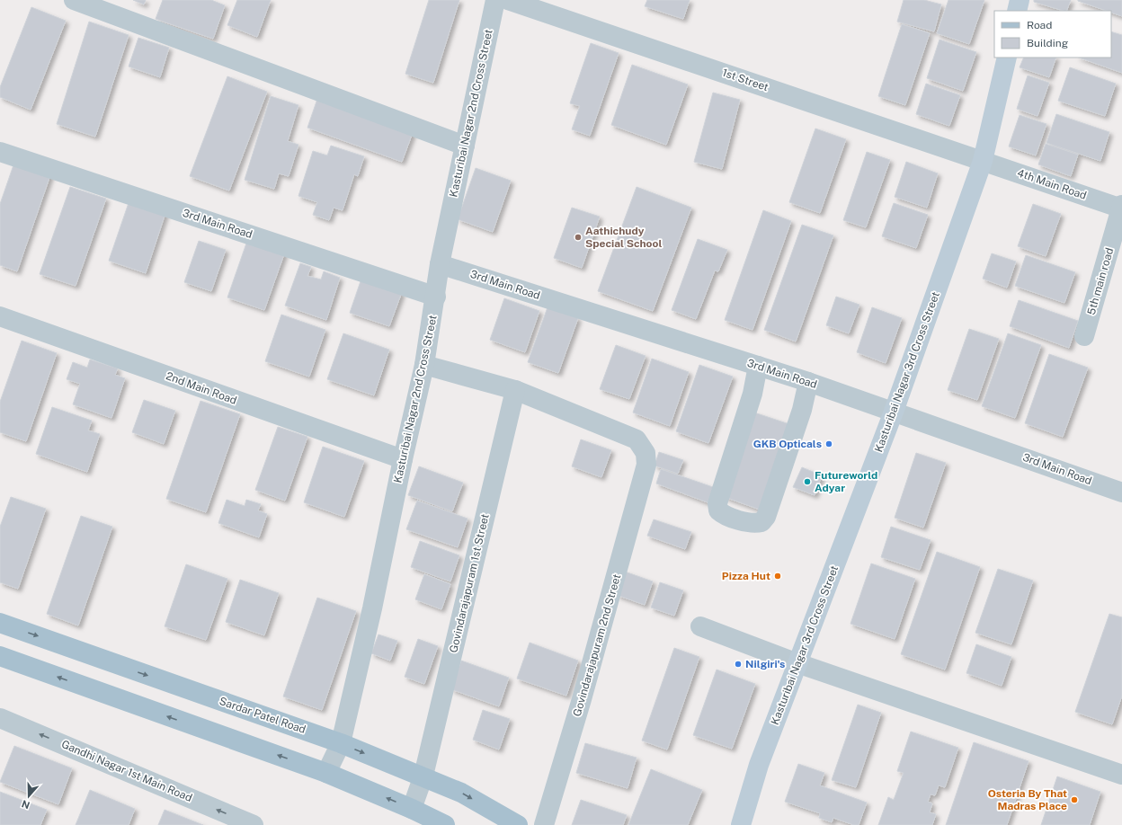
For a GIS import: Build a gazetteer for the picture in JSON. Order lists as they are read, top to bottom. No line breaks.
{"streets":{"main road":["Sardar Patel Road"],"street":["1st Street","Kasturibai Nagar 2nd Cross Street","4th Main Road","3rd Main Road","5th main road","Kasturibai Nagar 3rd Cross Street","2nd Main Road","Govindarajapuram 1st Street","Govindarajapuram 2nd Street","Gandhi Nagar 1st Main Road"]},"crossings":[["1st Street","4th Main Road"],["1st Street","Kasturibai Nagar 3rd Cross Street"],["Kasturibai Nagar 2nd Cross Street","3rd Main Road"],["Kasturibai Nagar 2nd Cross Street","2nd Main Road"],["Kasturibai Nagar 2nd Cross Street","Sardar Patel Road"],["4th Main Road","5th main road"],["4th Main Road","Kasturibai Nagar 3rd Cross Street"],["3rd Main Road","Kasturibai Nagar 3rd Cross Street"],["Govindarajapuram 1st Street","Govindarajapuram 2nd Street"],["Govindarajapuram 1st Street","Sardar Patel Road"]],"one_way":["Gandhi Nagar 1st Main Road"],"places":["Aathichudy Special School","GKB Opticals","Futureworld Adyar","Pizza Hut","Nilgiri's","Osteria By That Madras Place"],"legend":["Road","Building"],"north":"bottom"}
